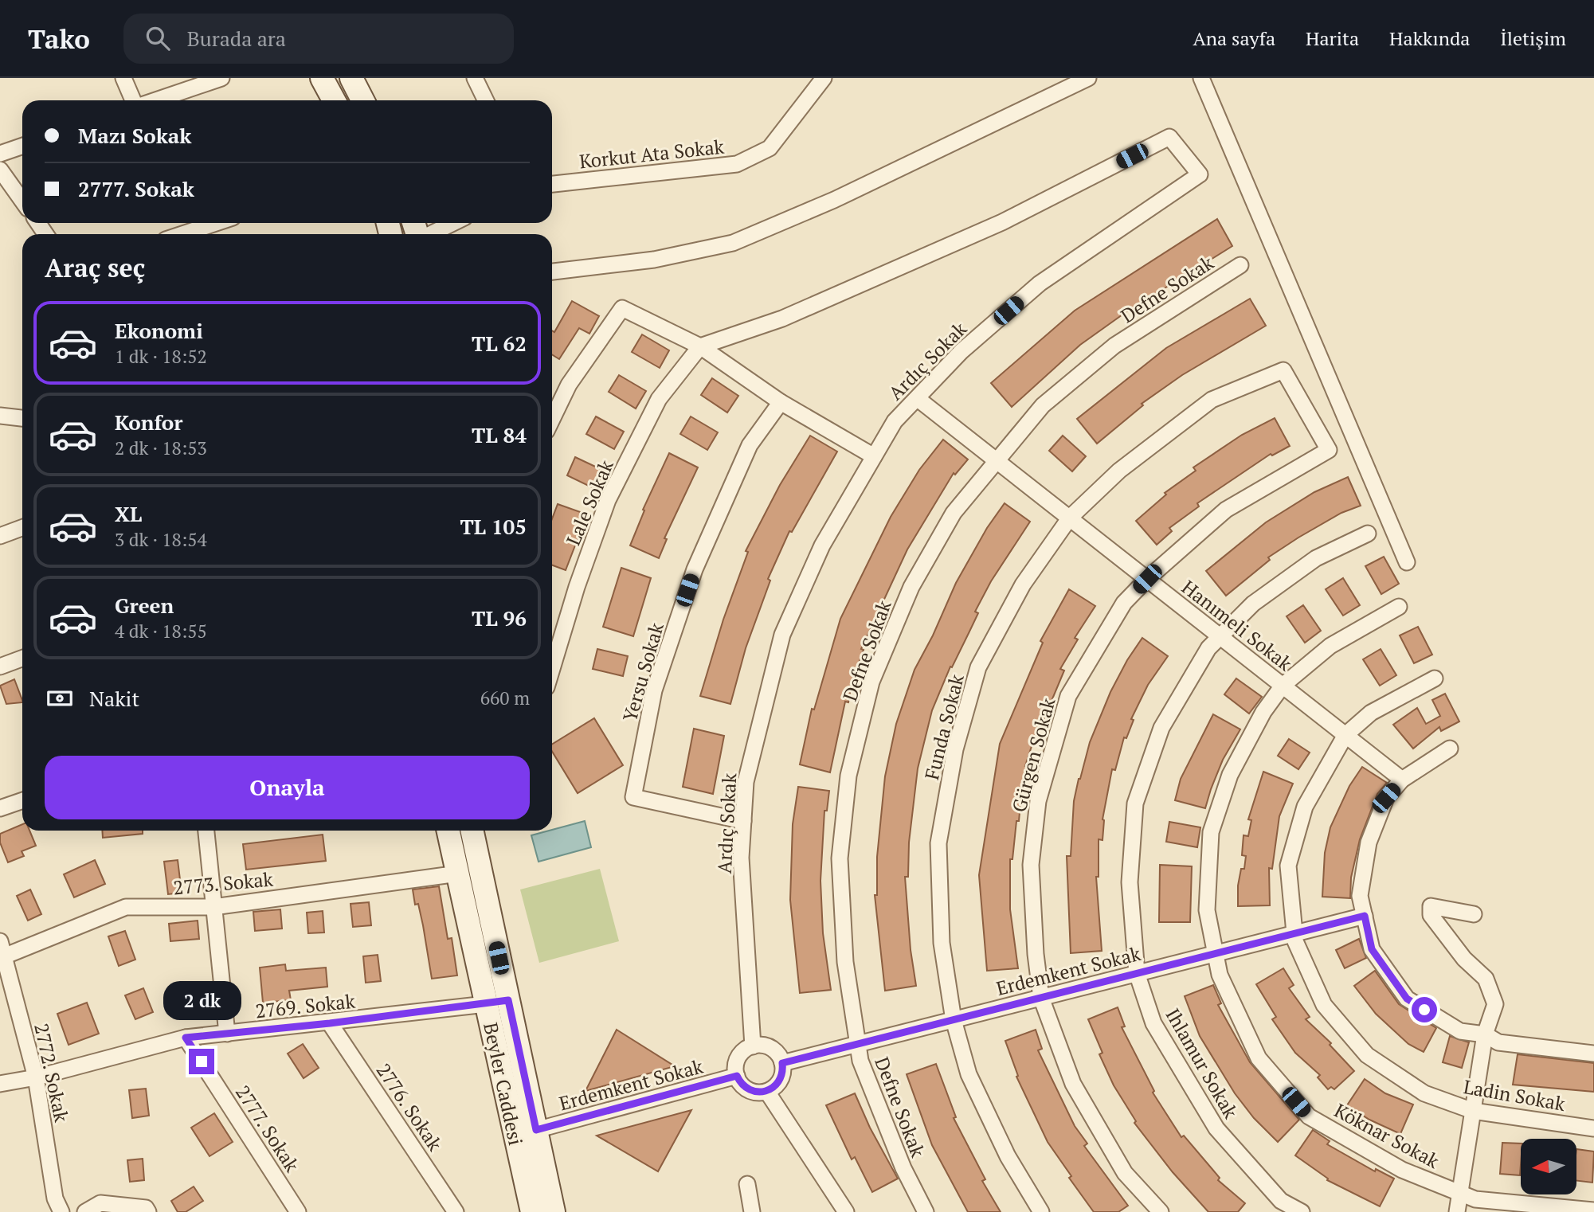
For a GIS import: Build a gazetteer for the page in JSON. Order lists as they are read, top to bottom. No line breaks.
{"streets":{"main road":["Beyler Caddesi"],"street":["Korkut Ata Sokak","Defne Sokak","Ardıç Sokak","Lale Sokak","Hanımeli Sokak","Yersu Sokak","Funda Sokak","Gürgen Sokak","2773. Sokak","Erdemkent Sokak","2769. Sokak","Ihlamur Sokak","2772. Sokak","Ladin Sokak","2776. Sokak","2777. Sokak","Köknar Sokak"]},"crossings":[["Defne Sokak","Hanımeli Sokak"],["Defne Sokak","Erdemkent Sokak"],["Ardıç Sokak","Lale Sokak"],["Ardıç Sokak","Hanımeli Sokak"],["Ardıç Sokak","Yersu Sokak"],["Ardıç Sokak","Erdemkent Sokak"],["Hanımeli Sokak","Funda Sokak"],["Hanımeli Sokak","Gürgen Sokak"],["Hanımeli Sokak","Ihlamur Sokak"],["Hanımeli Sokak","Ladin Sokak"],["Hanımeli Sokak","Köknar Sokak"],["Funda Sokak","Gürgen Sokak"],["Funda Sokak","Erdemkent Sokak"],["Gürgen Sokak","Erdemkent Sokak"],["2773. Sokak","2772. Sokak"],["2773. Sokak","Beyler Caddesi"],["Erdemkent Sokak","Ihlamur Sokak"],["Erdemkent Sokak","Beyler Caddesi"],["Erdemkent Sokak","Ladin Sokak"],["Erdemkent Sokak","Köknar Sokak"],["2769. Sokak","2772. Sokak"],["2769. Sokak","Beyler Caddesi"],["2769. Sokak","2776. Sokak"],["2769. Sokak","2777. Sokak"]],"north":"left","page":{"header":"Tako","search":"Burada ara","nav":["Ana sayfa","Harita","Hakkında","İletişim"],"banner":["Mazı Sokak","2777. Sokak"],"heading":"Araç seç","list":[{"name":"Ekonomi","note":"1 dk · 18:52","value":"TL 62"},{"name":"Konfor","note":"2 dk · 18:53","value":"TL 84"},{"name":"XL","note":"3 dk · 18:54","value":"TL 105"},{"name":"Green","note":"4 dk · 18:55","value":"TL 96"}],"pay":["Nakit","660 m"],"buttons":"Onayla","bubble":"2 dk"}}
